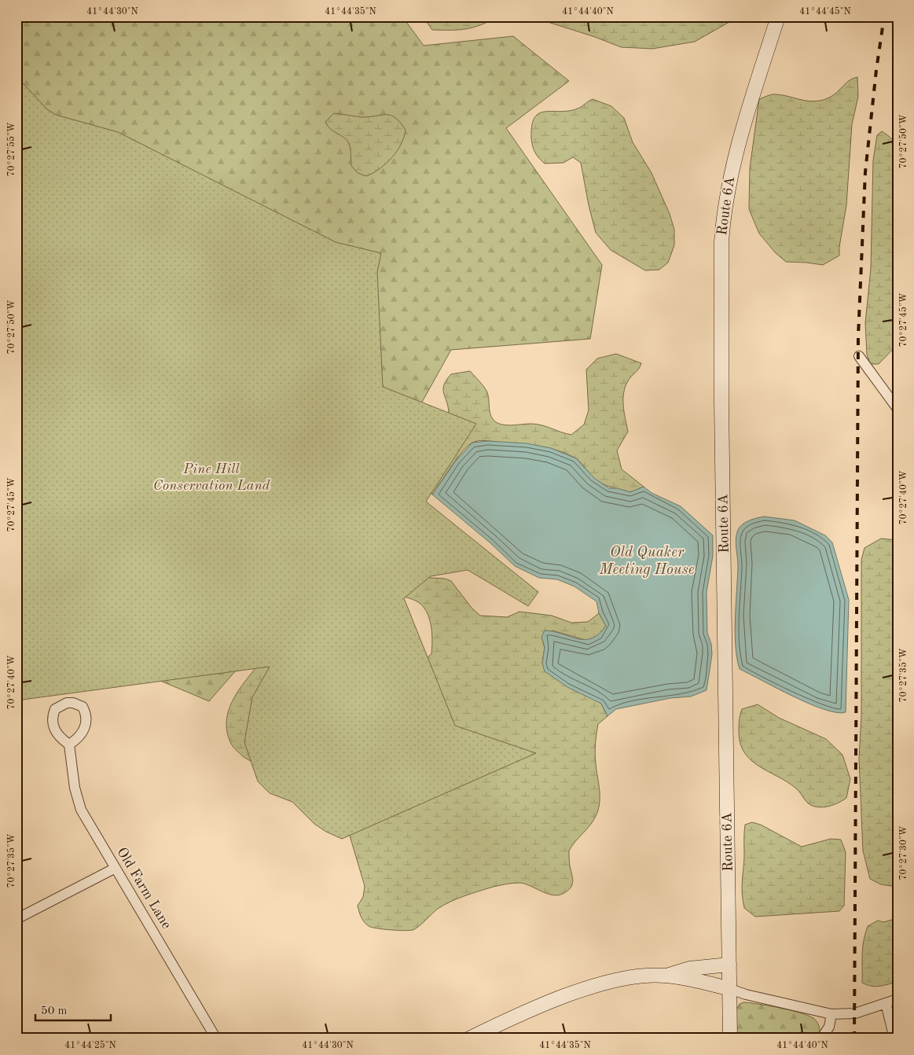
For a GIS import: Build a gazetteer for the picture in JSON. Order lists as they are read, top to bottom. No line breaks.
{"streets":{"main road":["Route 6A"],"street":["Old Farm Lane"]},"water":["Old Quaker Meeting House"],"parks":["Pine Hill Conservation Land"],"scale_bar":"50 m","coordinates":["41°44'30\"N","41°44'35\"N","41°44'40\"N","41°44'45\"N","70°27'50\"W","70°27'55\"W","70°27'45\"W","70°27'40\"W","70°27'35\"W","70°27'30\"W","41°44'25\"N"]}
